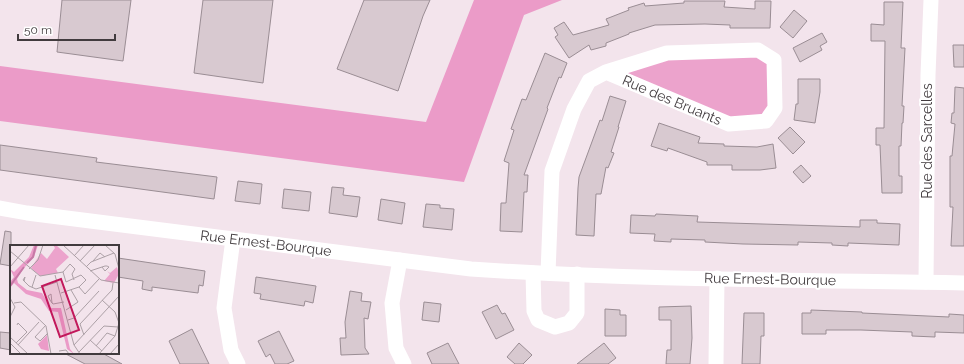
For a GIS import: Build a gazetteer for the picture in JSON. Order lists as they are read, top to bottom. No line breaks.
{"streets":{"street":["Rue des Bruants","Rue des Sarcelles","Rue Ernest-Bourque"]},"crossings":[["Rue des Bruants","Rue Ernest-Bourque"],["Rue des Sarcelles","Rue Ernest-Bourque"]],"scale_bar":"50 m"}
